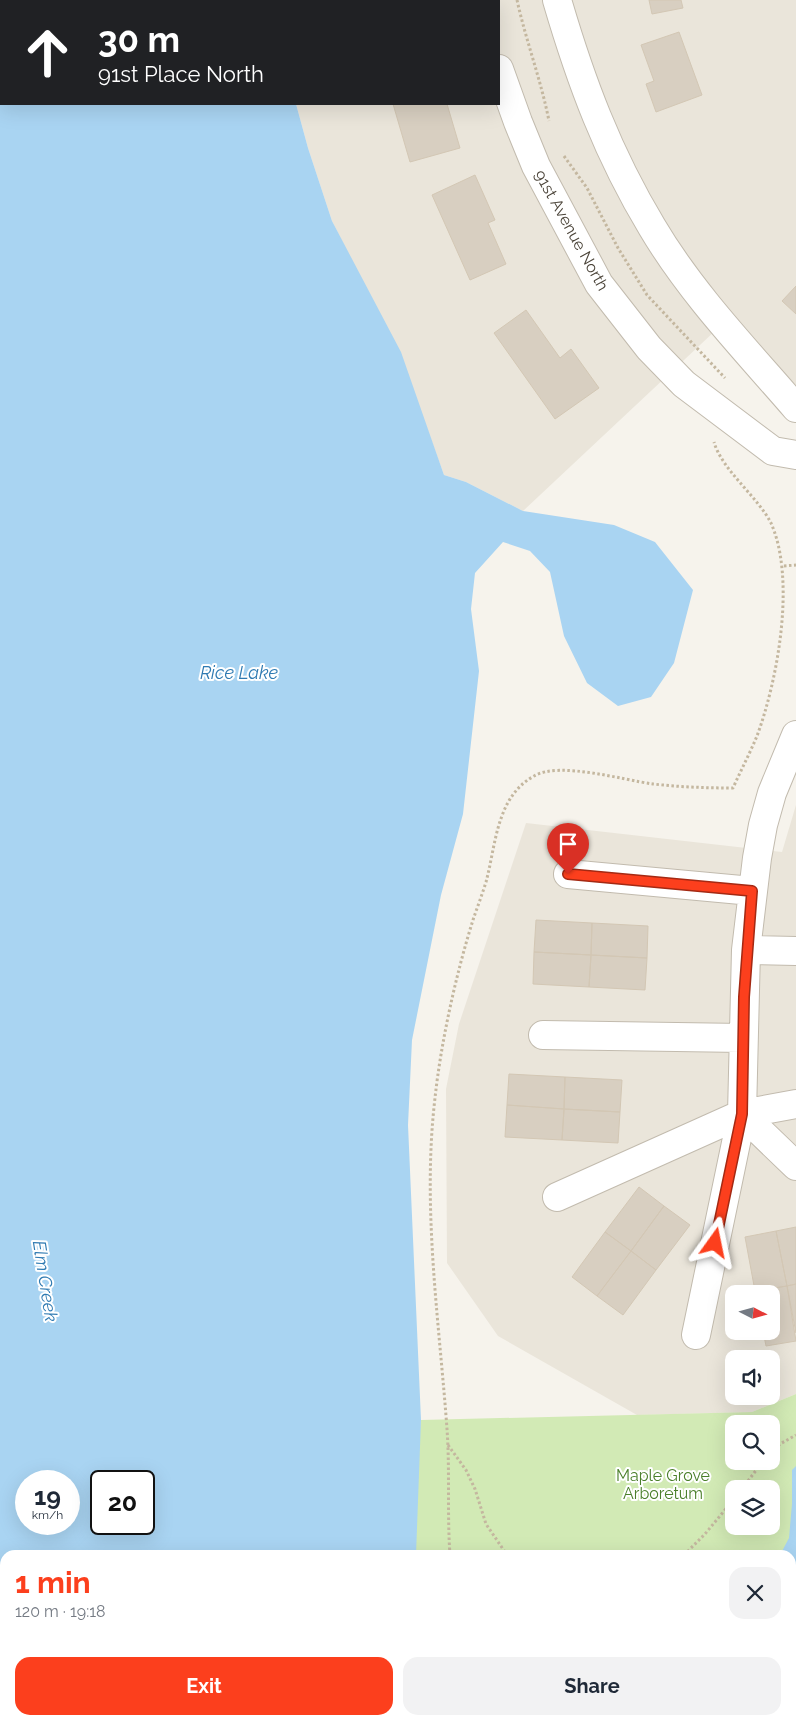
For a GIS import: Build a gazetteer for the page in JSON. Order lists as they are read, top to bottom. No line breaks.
{"streets":{"street":["91st Avenue North"]},"water":["Rice Lake","Elm Creek"],"parks":["Maple Grove Arboretum"],"north":"right","page":{"turn":["30 m","91st Place North"],"speed":"19 km/h","limit":"20","heading":["1 min","120 m · 19:18"],"buttons":["Exit","Share"]}}
